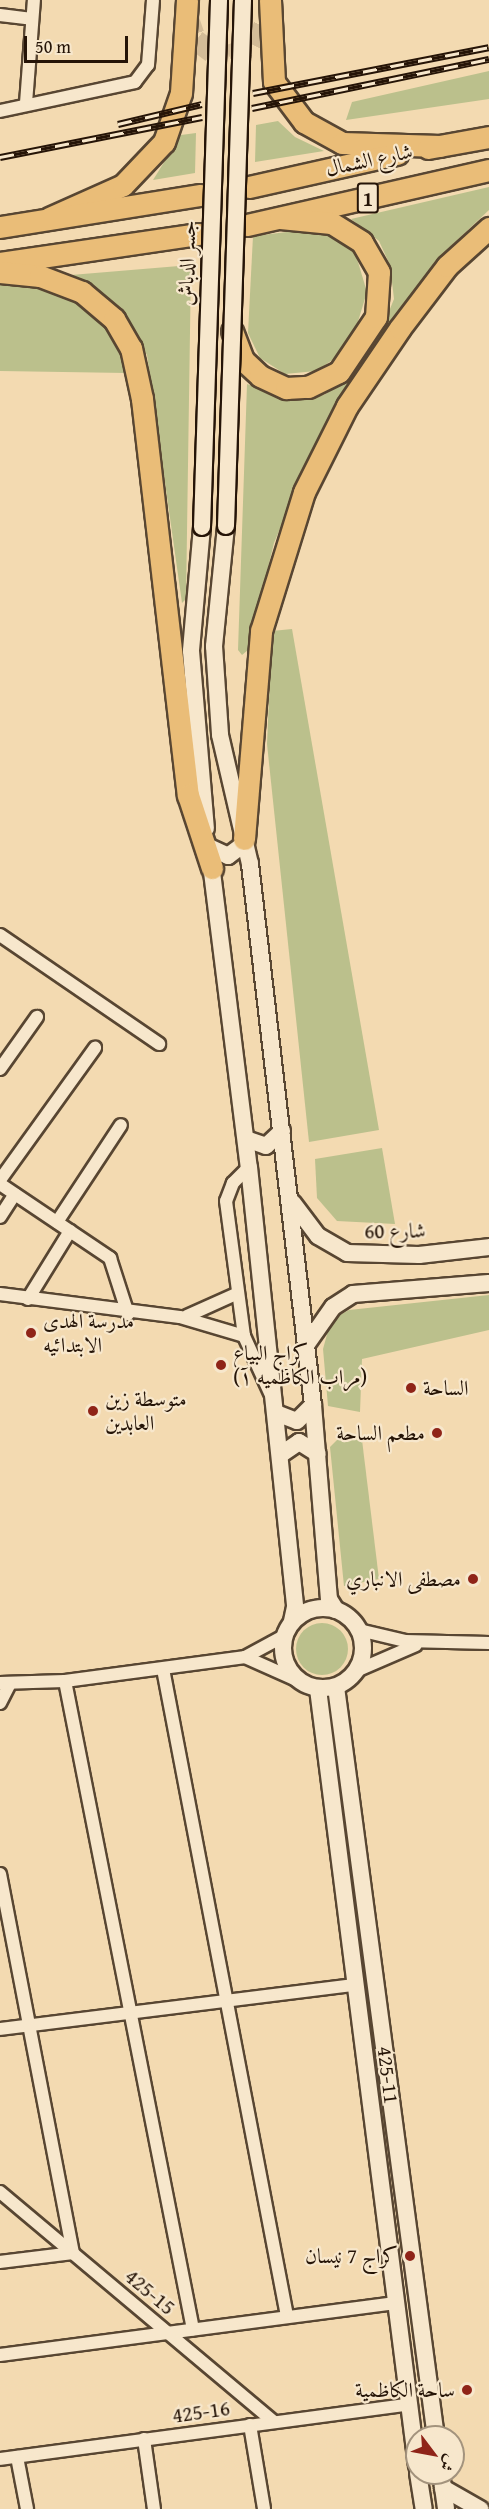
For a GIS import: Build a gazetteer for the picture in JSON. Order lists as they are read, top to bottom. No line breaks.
{"streets":{"highway":["شارع الشمال","1"],"main road":["جسر الدباش","شارع 60","425-11"],"street":["425-15","425-16"]},"crossings":[["جسر الدباش","425-11"],["425-11","425-16"],["425-15","425-16"]],"places":["مدرسة الهدى الابتدائيه","كراج البياع (مراب الكاظميه ١)","الساحة","متوسطة زين العابدين","مطعم الساحة","مصطفى الانباري","كراج 7 نيسان","ساحة الكاظمية"],"scale_bar":"50 m","north":"bottom right"}
